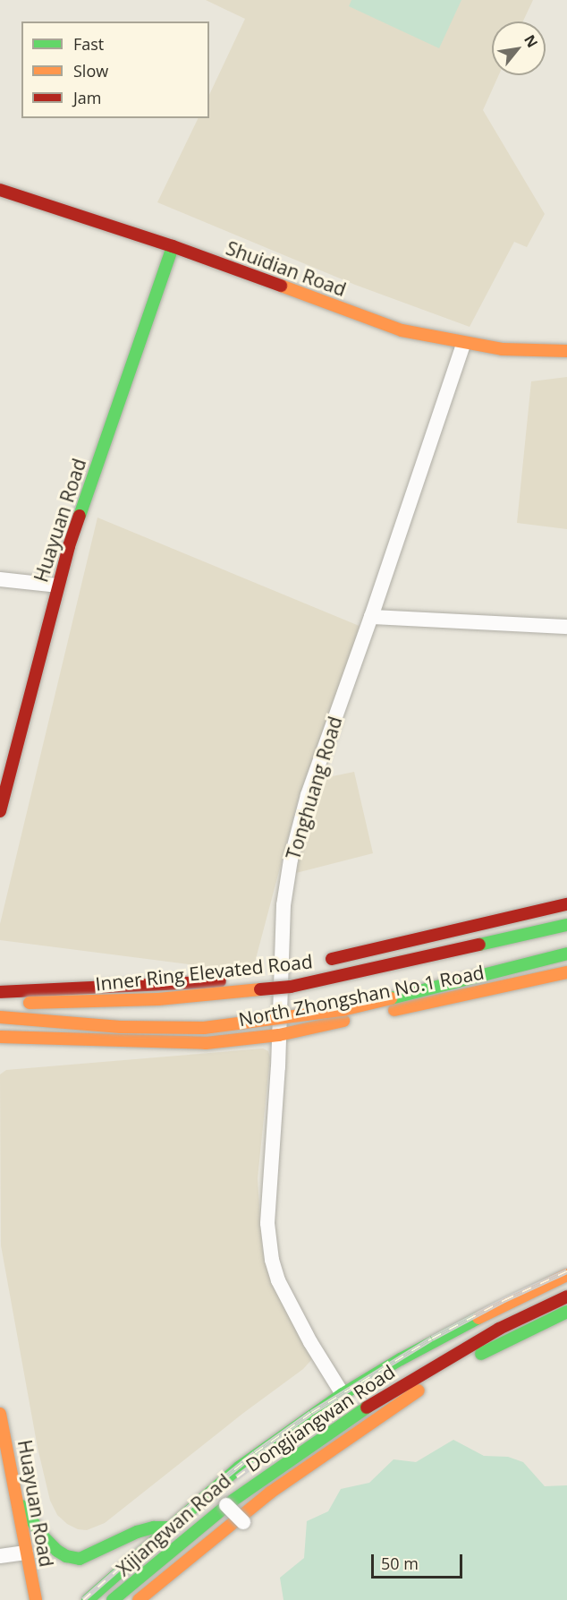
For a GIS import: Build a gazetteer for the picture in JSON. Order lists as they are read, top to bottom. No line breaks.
{"streets":{"main road":["Shuidian Road","Huayuan Road","Inner Ring Elevated Road","North Zhongshan No.1 Road","Dongjiangwan Road","Xijiangwan Road"],"street":["Tonghuang Road"]},"crossings":[["Shuidian Road","Huayuan Road"],["Shuidian Road","Tonghuang Road"],["Tonghuang Road","North Zhongshan No.1 Road"],["Tonghuang Road","Xijiangwan Road"]],"legend":["Fast","Slow","Jam"],"scale_bar":"50 m","north":"top right"}
